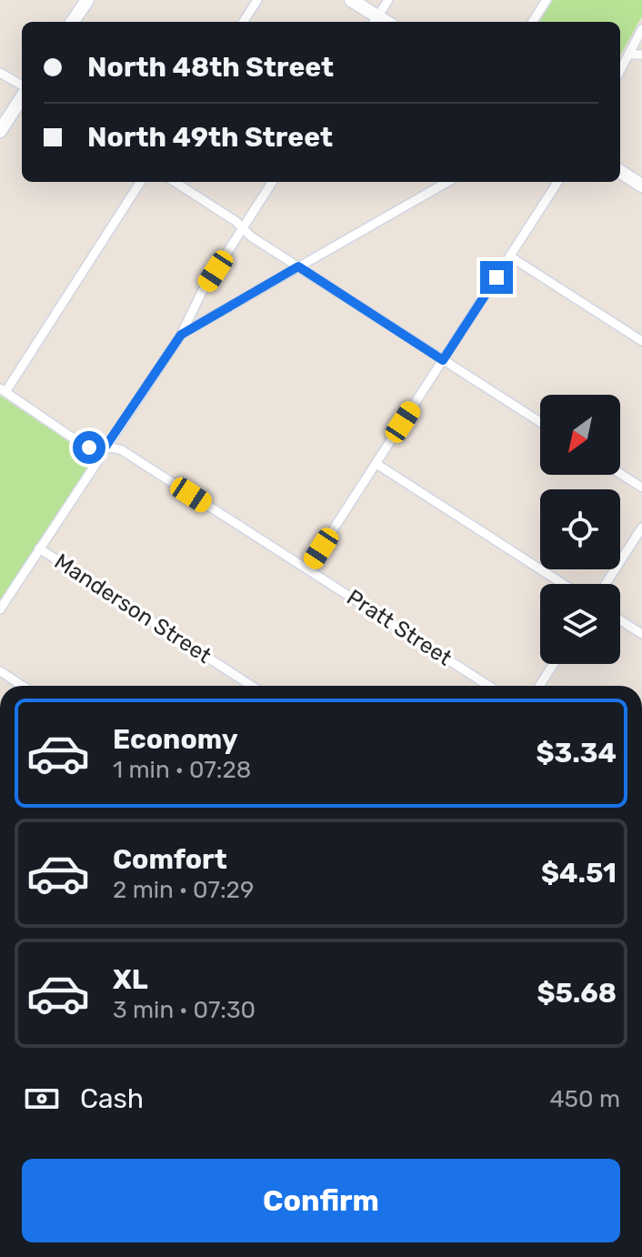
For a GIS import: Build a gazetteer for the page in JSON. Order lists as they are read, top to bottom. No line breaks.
{"streets":{"street":["Manderson Street","Pratt Street"]},"north":"bottom left","page":{"banner":["North 48th Street","North 49th Street"],"list":[{"name":"Economy","note":"1 min · 07:28","value":"$3.34"},{"name":"Comfort","note":"2 min · 07:29","value":"$4.51"},{"name":"XL","note":"3 min · 07:30","value":"$5.68"}],"pay":["Cash","450 m"],"buttons":"Confirm"}}
